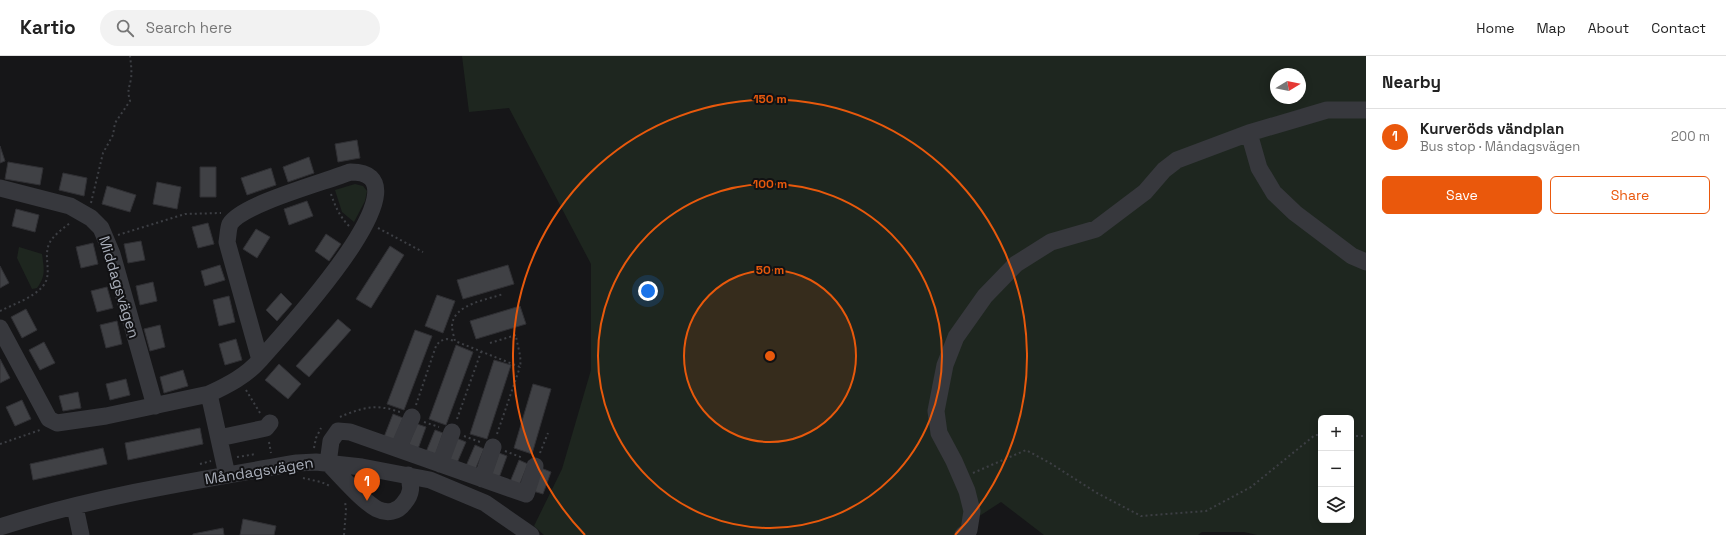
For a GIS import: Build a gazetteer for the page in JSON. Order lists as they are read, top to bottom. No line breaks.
{"streets":{"street":["Middagsvägen","Måndagsvägen"]},"north":"right","page":{"header":"Kartio","search":"Search here","nav":["Home","Map","About","Contact"],"heading":"Nearby","list":[{"mark":"1","name":"Kurveröds vändplan","note":"Bus stop · Måndagsvägen","value":"200 m"}],"buttons":["Save","Share"],"map_buttons":["+","−"],"pins":"1"},"rings":["150 m","100 m","50 m"]}
